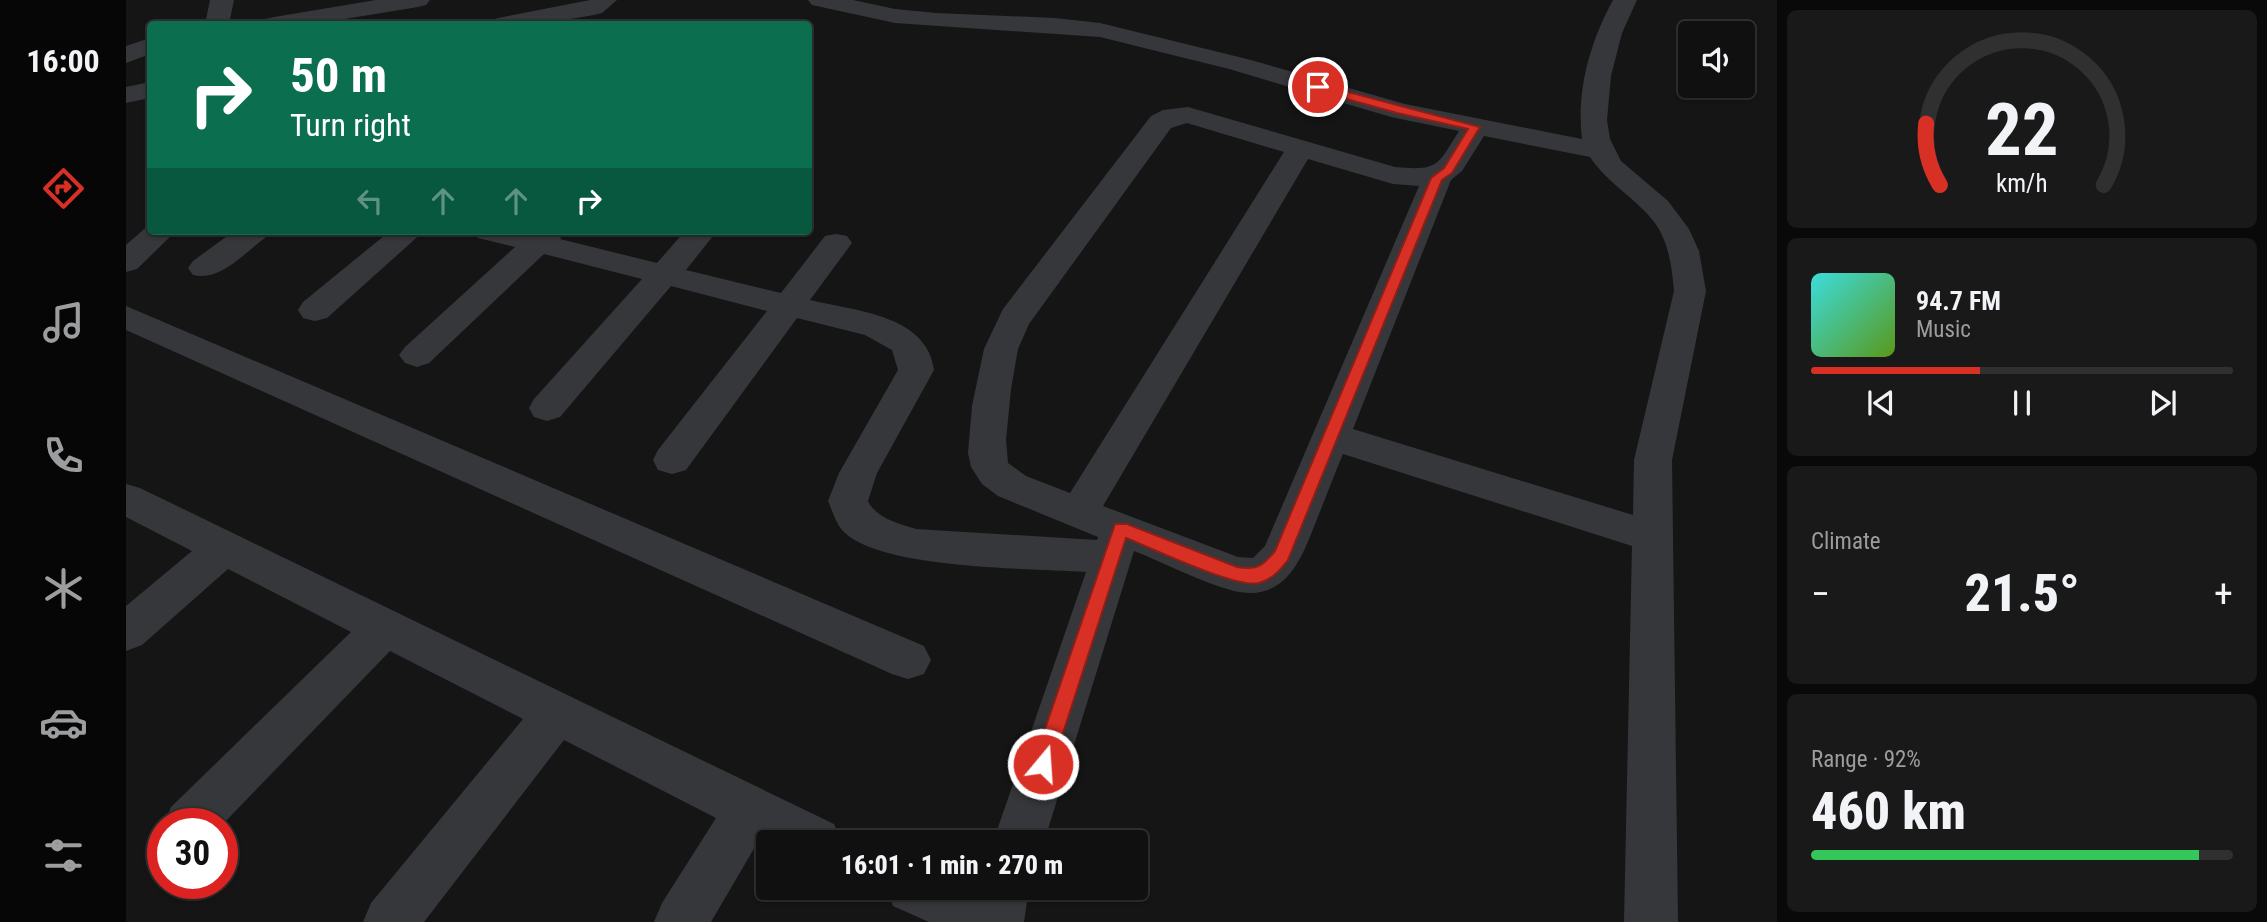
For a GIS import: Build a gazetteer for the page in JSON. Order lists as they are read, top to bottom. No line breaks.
{"page":{"tabs":"16:00","turn":["50 m","Turn right"],"song":["94.7 FM","Music"],"tile":["Climate",["Range · 92%","460 km"]],"heat":["−","21.5°","+"],"limit":"30","trip":"16:01 · 1 min · 270 m","gauge":["22","km/h"]}}
